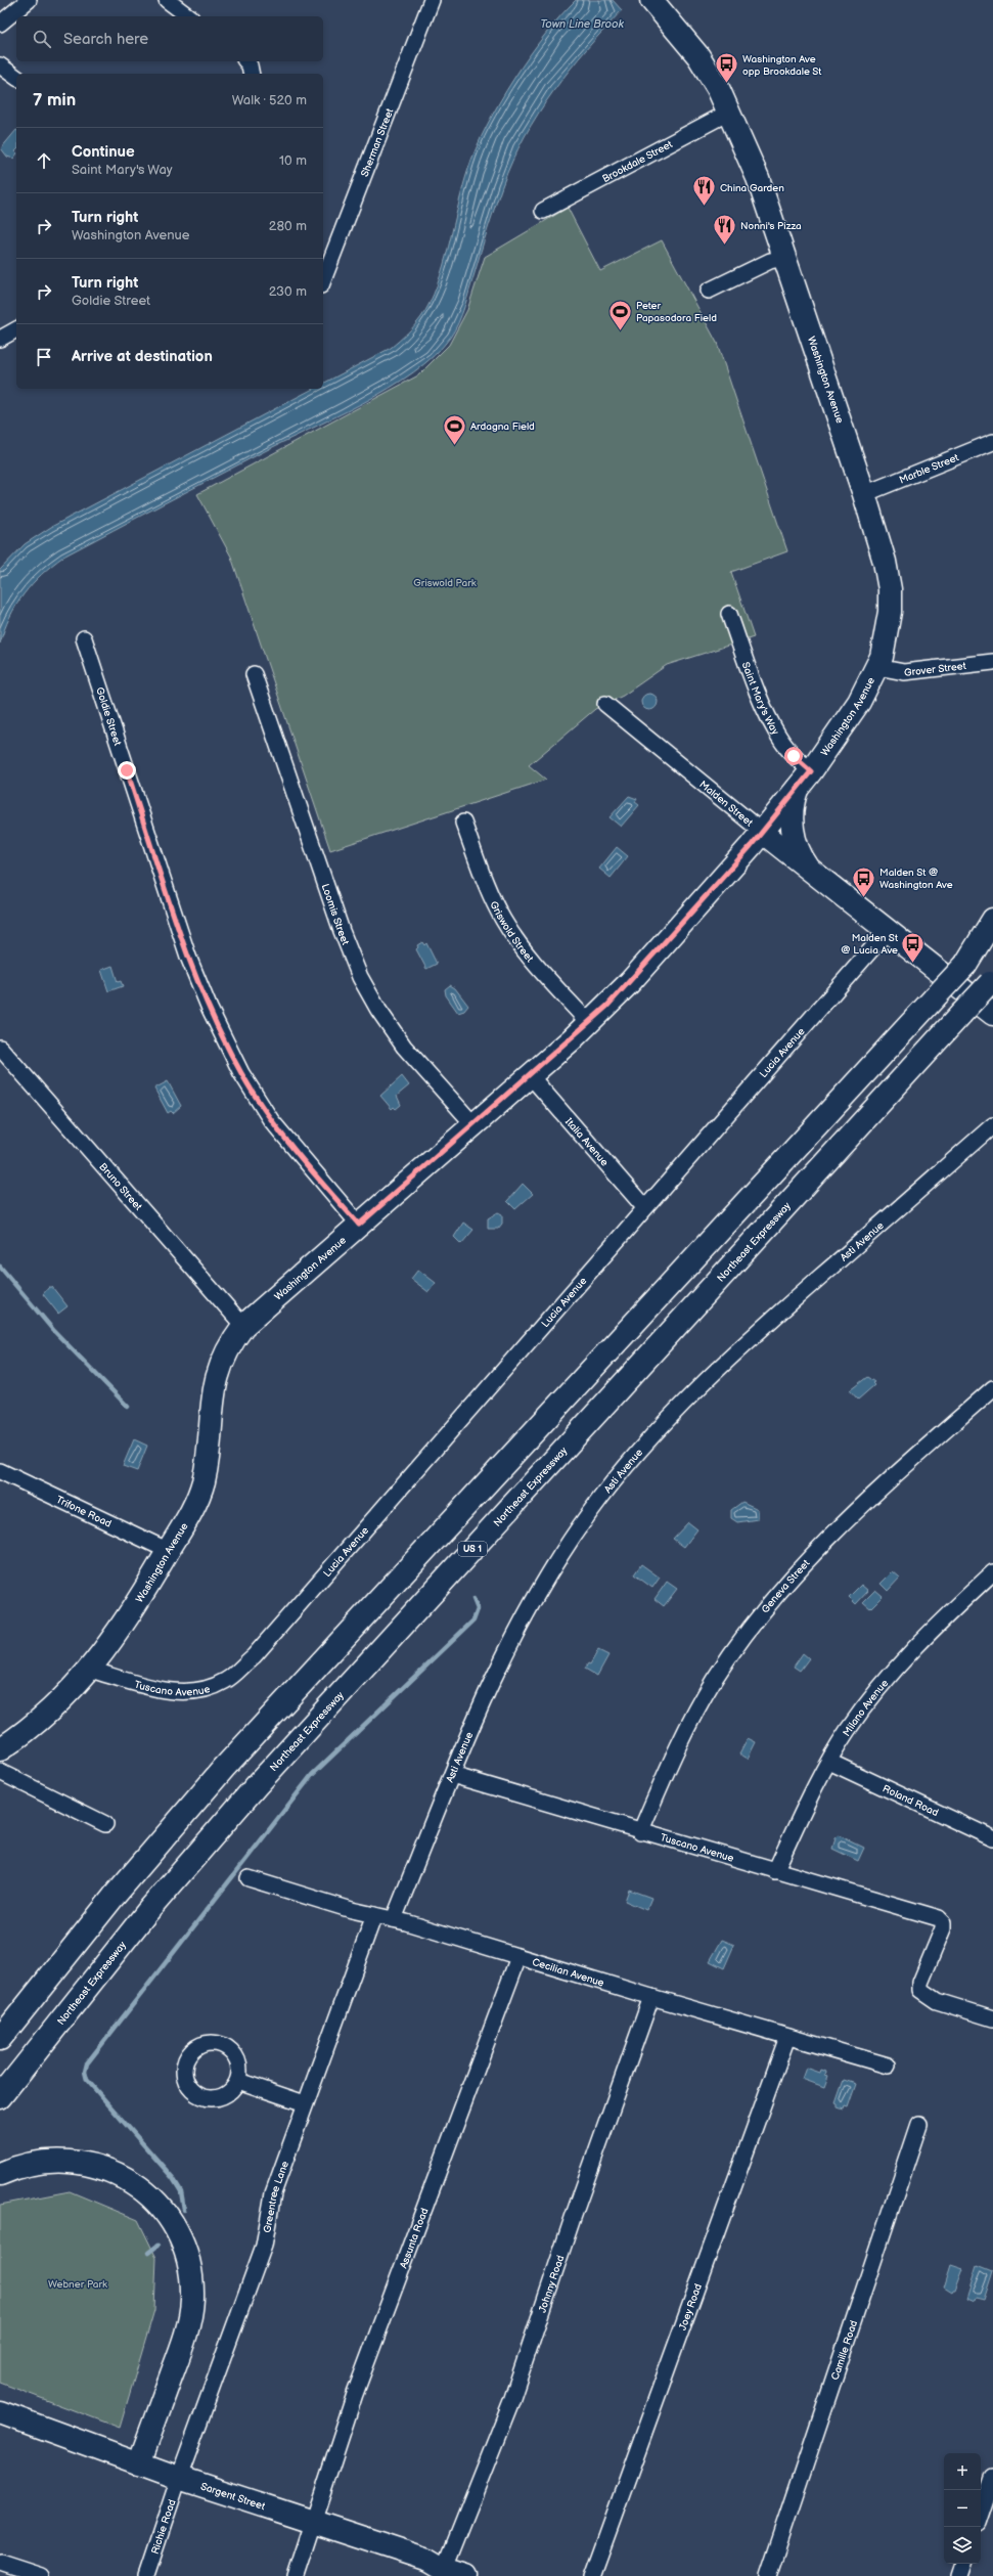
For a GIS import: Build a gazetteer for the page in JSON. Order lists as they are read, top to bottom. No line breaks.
{"streets":{"main road":["Washington Avenue","Malden Street","Northeast Expressway","US 1","Sargent Street"],"street":["Sherman Street","Brookdale Street","Marble Street","Grover Street","Saint Mary's Way","Goldie Street","Loomis Street","Griswold Street","Lucia Avenue","Italia Avenue","Bruno Street","Asti Avenue","Trifone Road","Geneva Street","Tuscano Avenue","Milano Avenue","Roland Road","Cecilian Avenue","Greentree Lane","Assunta Road","Johnny Road","Joey Road","Camille Road","Richie Road"]},"crossings":[["Brookdale Street","Washington Avenue"],["Washington Avenue","Marble Street"],["Washington Avenue","Grover Street"],["Washington Avenue","Saint Mary's Way"],["Washington Avenue","Goldie Street"],["Washington Avenue","Malden Street"],["Washington Avenue","Loomis Street"],["Washington Avenue","Griswold Street"],["Washington Avenue","Italia Avenue"],["Washington Avenue","Bruno Street"],["Washington Avenue","Trifone Road"],["Washington Avenue","Tuscano Avenue"],["Malden Street","Lucia Avenue"],["Lucia Avenue","Italia Avenue"],["Lucia Avenue","Tuscano Avenue"],["Asti Avenue","Tuscano Avenue"],["Asti Avenue","Cecilian Avenue"],["Geneva Street","Tuscano Avenue"],["Tuscano Avenue","Milano Avenue"],["Milano Avenue","Roland Road"],["Cecilian Avenue","Greentree Lane"],["Cecilian Avenue","Assunta Road"],["Cecilian Avenue","Johnny Road"],["Cecilian Avenue","Joey Road"],["Greentree Lane","Sargent Street"],["Greentree Lane","Richie Road"],["Assunta Road","Sargent Street"],["Johnny Road","Sargent Street"],["Sargent Street","Richie Road"]],"water":["Town Line Brook"],"parks":["Griswold Park","Webner Park"],"places":{"bus stop":["Washington Ave opp Brookdale St","Malden St @ Washington Ave","Malden St @ Lucia Ave"],"restaurant":["China Garden","Nonni's Pizza"],"sports":["Peter Papasodora Field","Ardagna Field"]},"page":{"search":"Search here","heading":["7 min","Walk · 520 m"],"list":[["Continue","Saint Mary's Way","10 m"],["Turn right","Washington Avenue","280 m"],["Turn right","Goldie Street","230 m"],"Arrive at destination"],"map_buttons":["+","−"]}}
